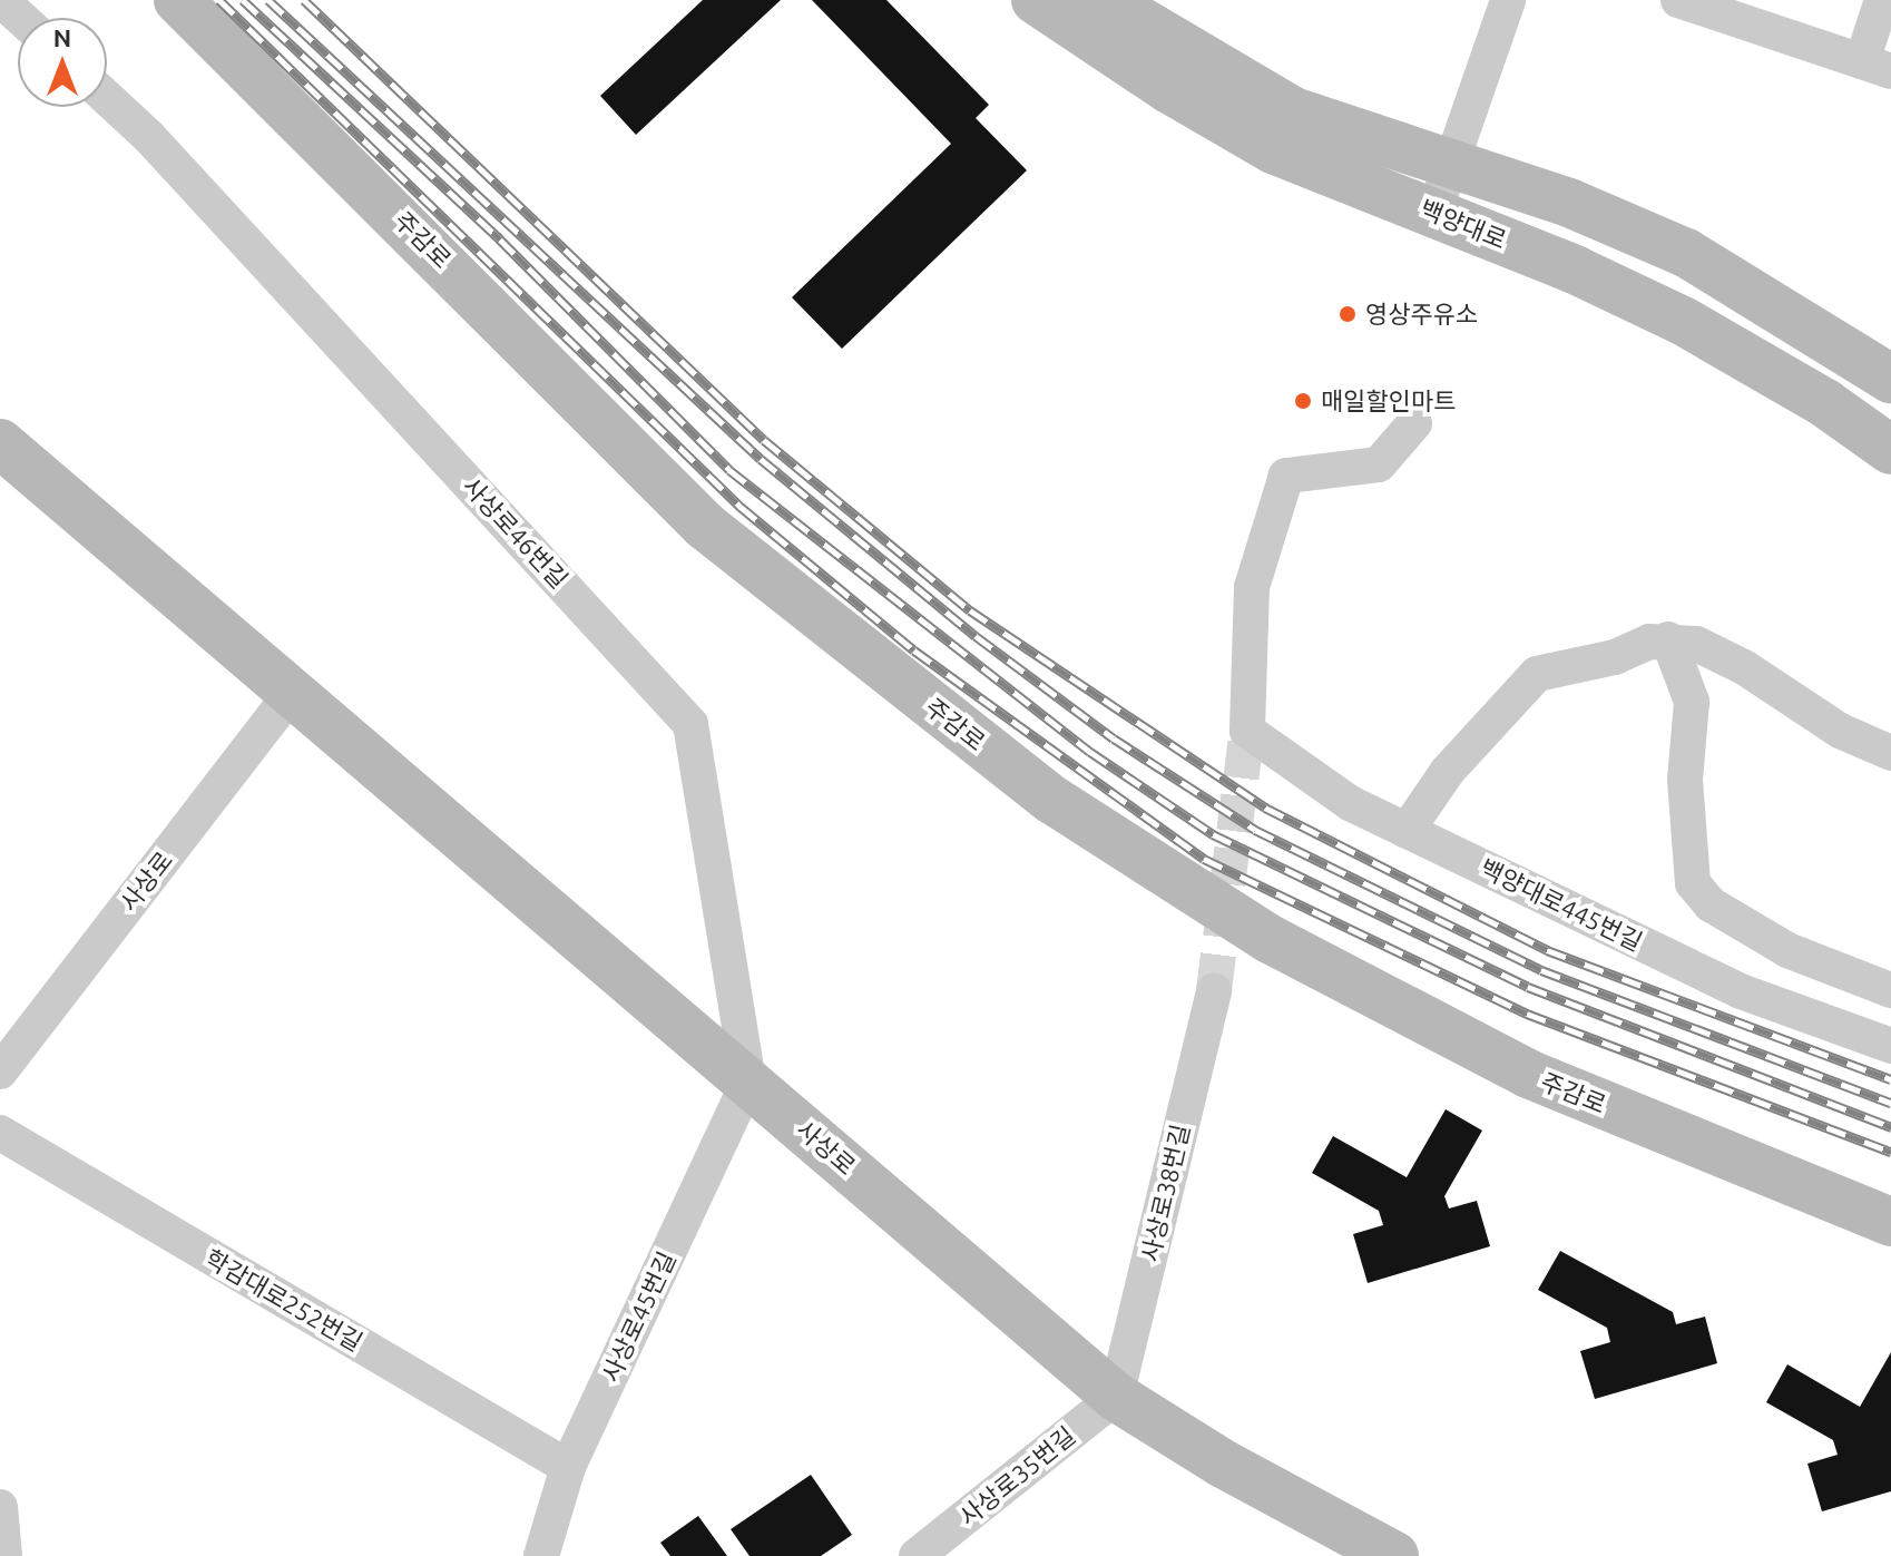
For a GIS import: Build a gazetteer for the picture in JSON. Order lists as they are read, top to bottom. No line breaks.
{"streets":{"main road":["백양대로","주감로","사상로"],"street":["사상로46번길","백양대로445번길","사상로38번길","학감대로252번길","사상로45번길","사상로35번길"]},"crossings":[["사상로46번길","사상로"],["사상로46번길","사상로45번길"],["사상로","사상로38번길"],["사상로","사상로45번길"],["사상로","사상로35번길"],["사상로38번길","사상로35번길"],["학감대로252번길","사상로45번길"]],"places":["영상주유소","매일할인마트"],"north":"top"}
